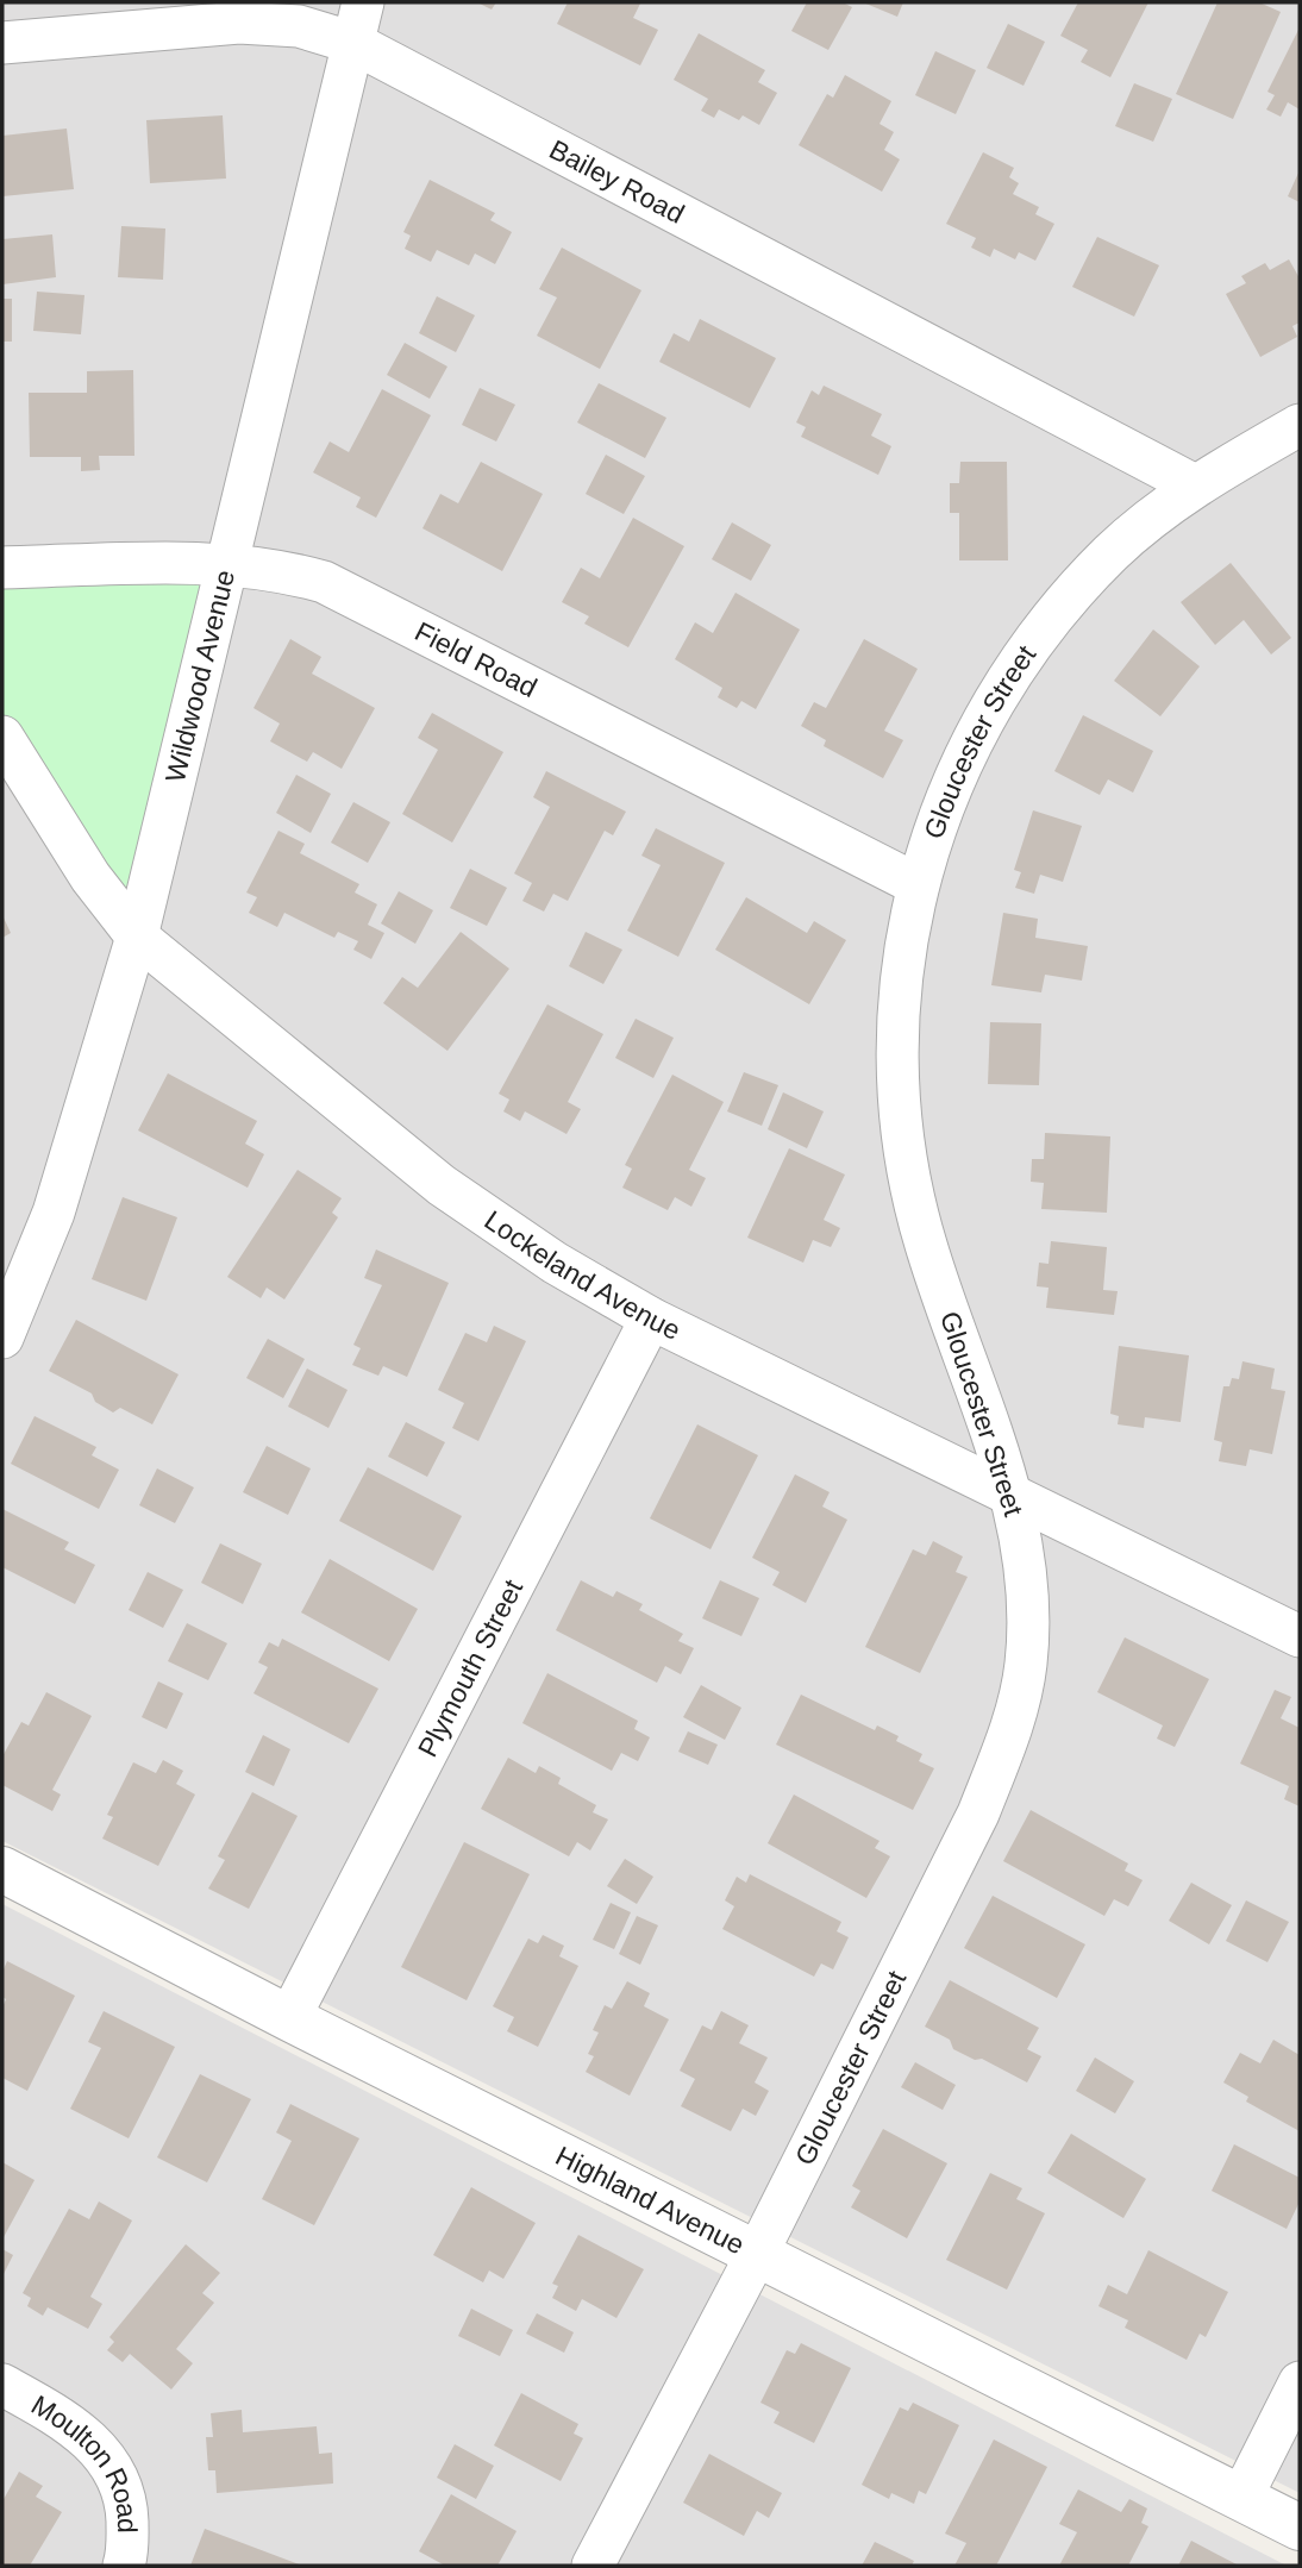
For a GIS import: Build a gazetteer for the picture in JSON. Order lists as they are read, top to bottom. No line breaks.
{"streets":{"street":["Bailey Road","Field Road","Wildwood Avenue","Gloucester Street","Lockeland Avenue","Plymouth Street","Highland Avenue","Moulton Road"]},"crossings":[["Bailey Road","Wildwood Avenue"],["Bailey Road","Gloucester Street"],["Field Road","Wildwood Avenue"],["Field Road","Gloucester Street"],["Wildwood Avenue","Lockeland Avenue"],["Gloucester Street","Lockeland Avenue"],["Gloucester Street","Highland Avenue"],["Lockeland Avenue","Plymouth Street"],["Plymouth Street","Highland Avenue"]]}
